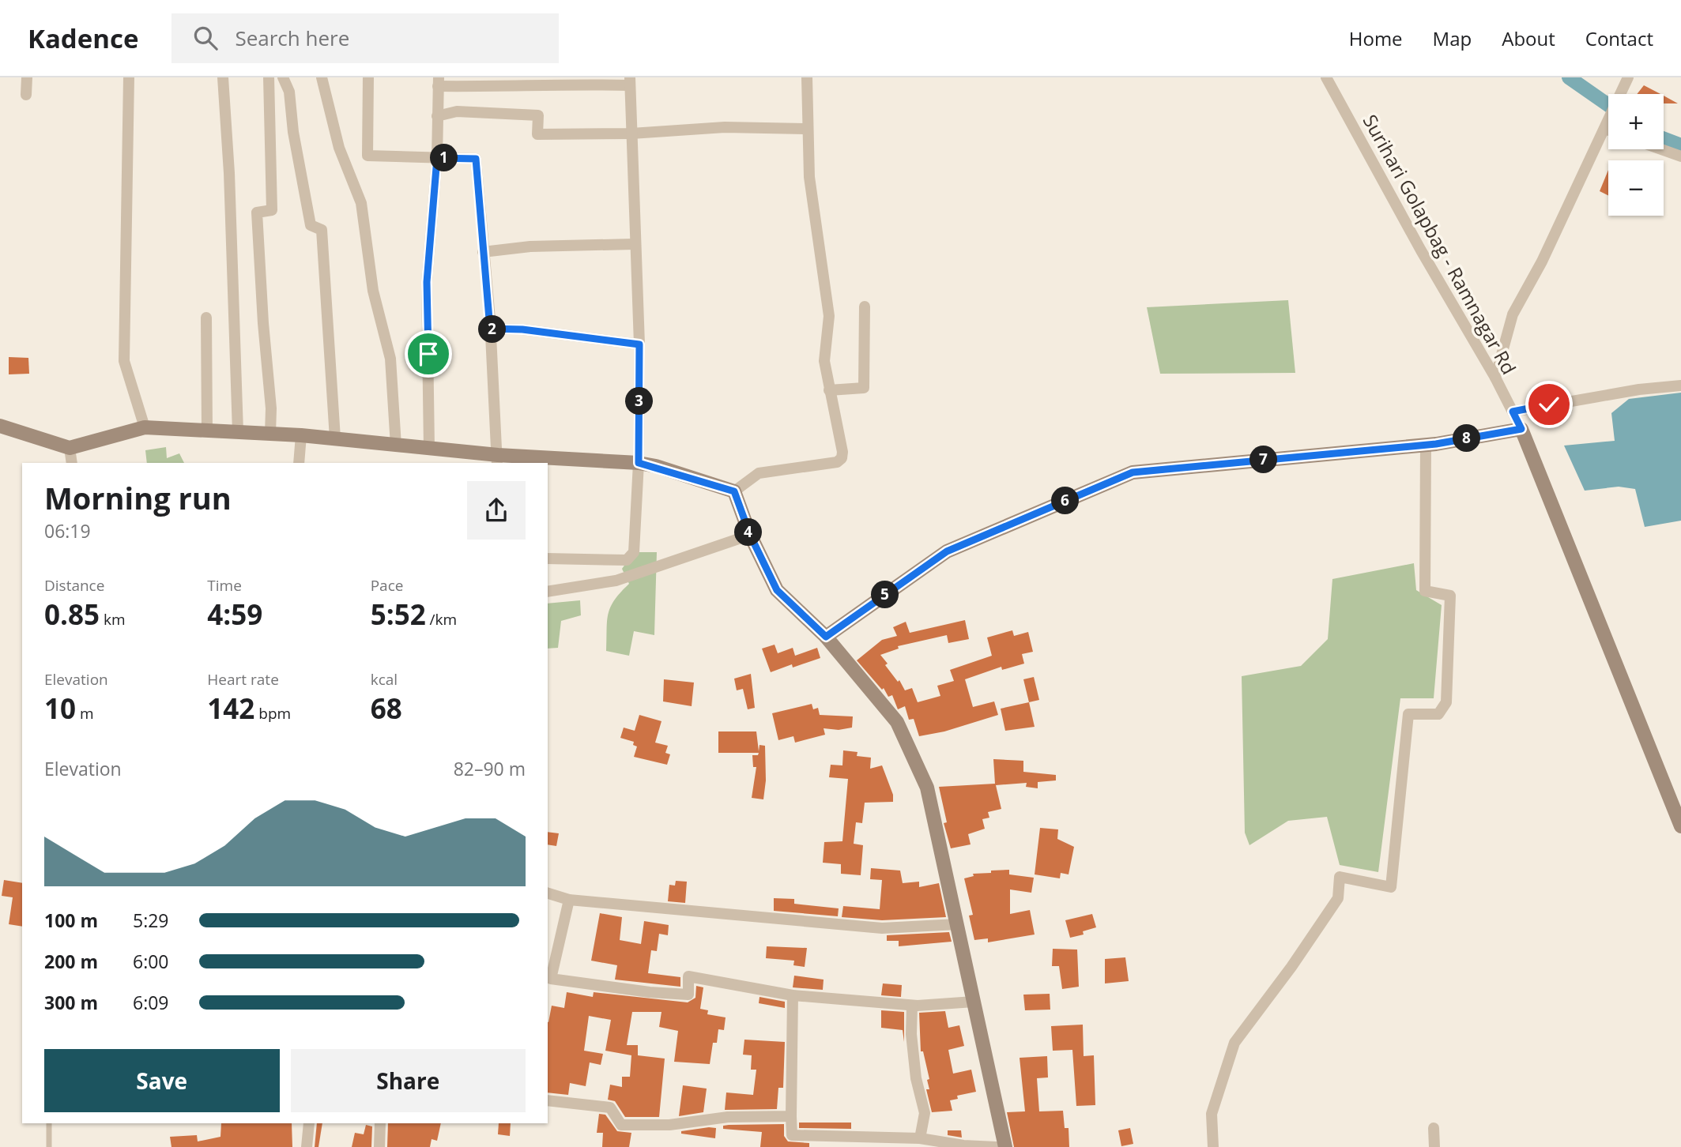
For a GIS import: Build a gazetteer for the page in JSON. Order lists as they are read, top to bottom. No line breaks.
{"streets":{"street":["Surihari Golapbag - Ramnagar Rd"]},"page":{"header":"Kadence","search":"Search here","nav":["Home","Map","About","Contact"],"map_buttons":["+","−"],"pins":["1","2","3","8","7","6","4","5"],"heading":["Morning run","06:19"],"stats":[["Distance","0.85 km"],["Time","4:59"],["Pace","5:52 /km"],["Elevation","10 m"],["Heart rate","142 bpm"],["kcal","68"]],"chart":["Elevation","82–90 m"],"list":[{"name":"100 m","note":"5:29"},{"name":"200 m","note":"6:00"},{"name":"300 m","note":"6:09"}],"buttons":["Save","Share"]}}
